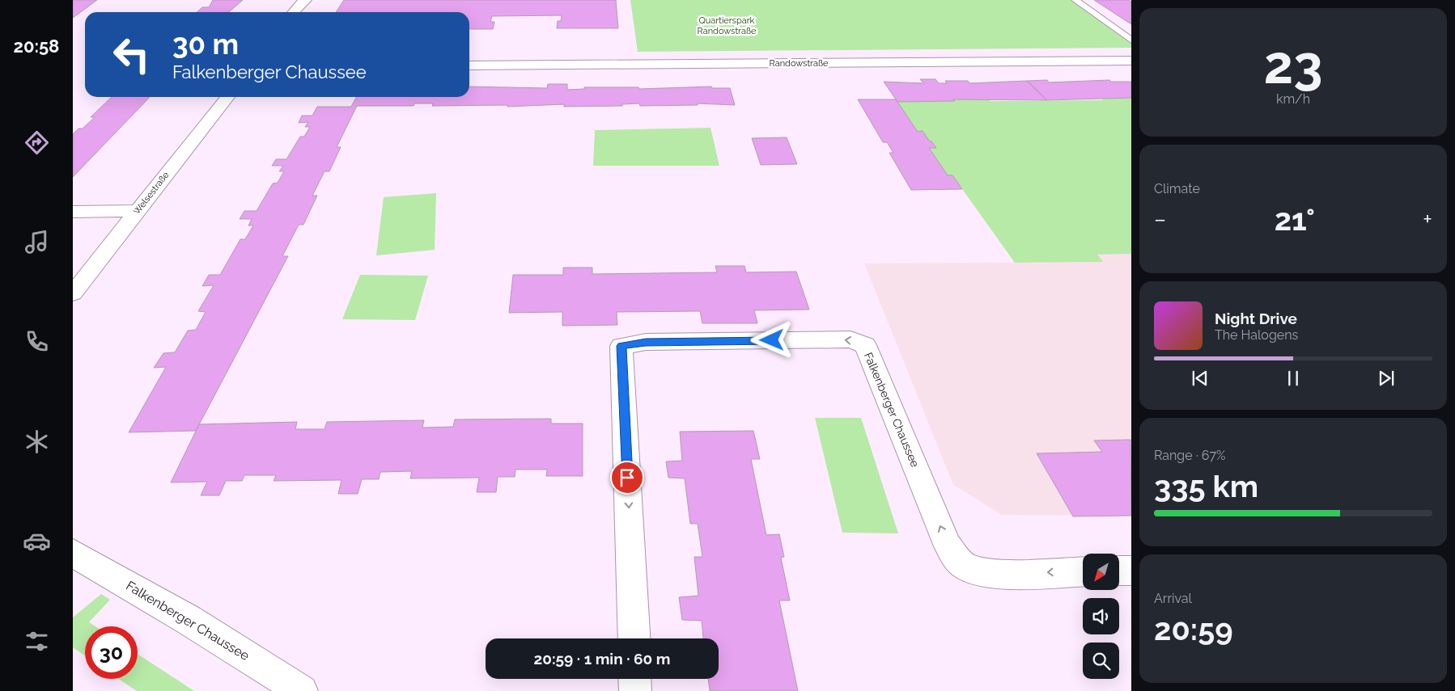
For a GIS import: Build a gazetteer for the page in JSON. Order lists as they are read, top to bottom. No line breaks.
{"streets":{"street":["Randowstraße","Welsestraße","Falkenberger Chaussee"]},"parks":["Quartierspark Randowstraße"],"north":"bottom left","page":{"tabs":"20:58","tile":[["23","km/h"],"Climate",["Range · 67%","335 km"],["Arrival","20:59"]],"turn":["30 m","Falkenberger Chaussee"],"heat":["−","21°","+"],"song":["Night Drive","The Halogens"],"limit":"30","trip":"20:59 · 1 min · 60 m"}}
